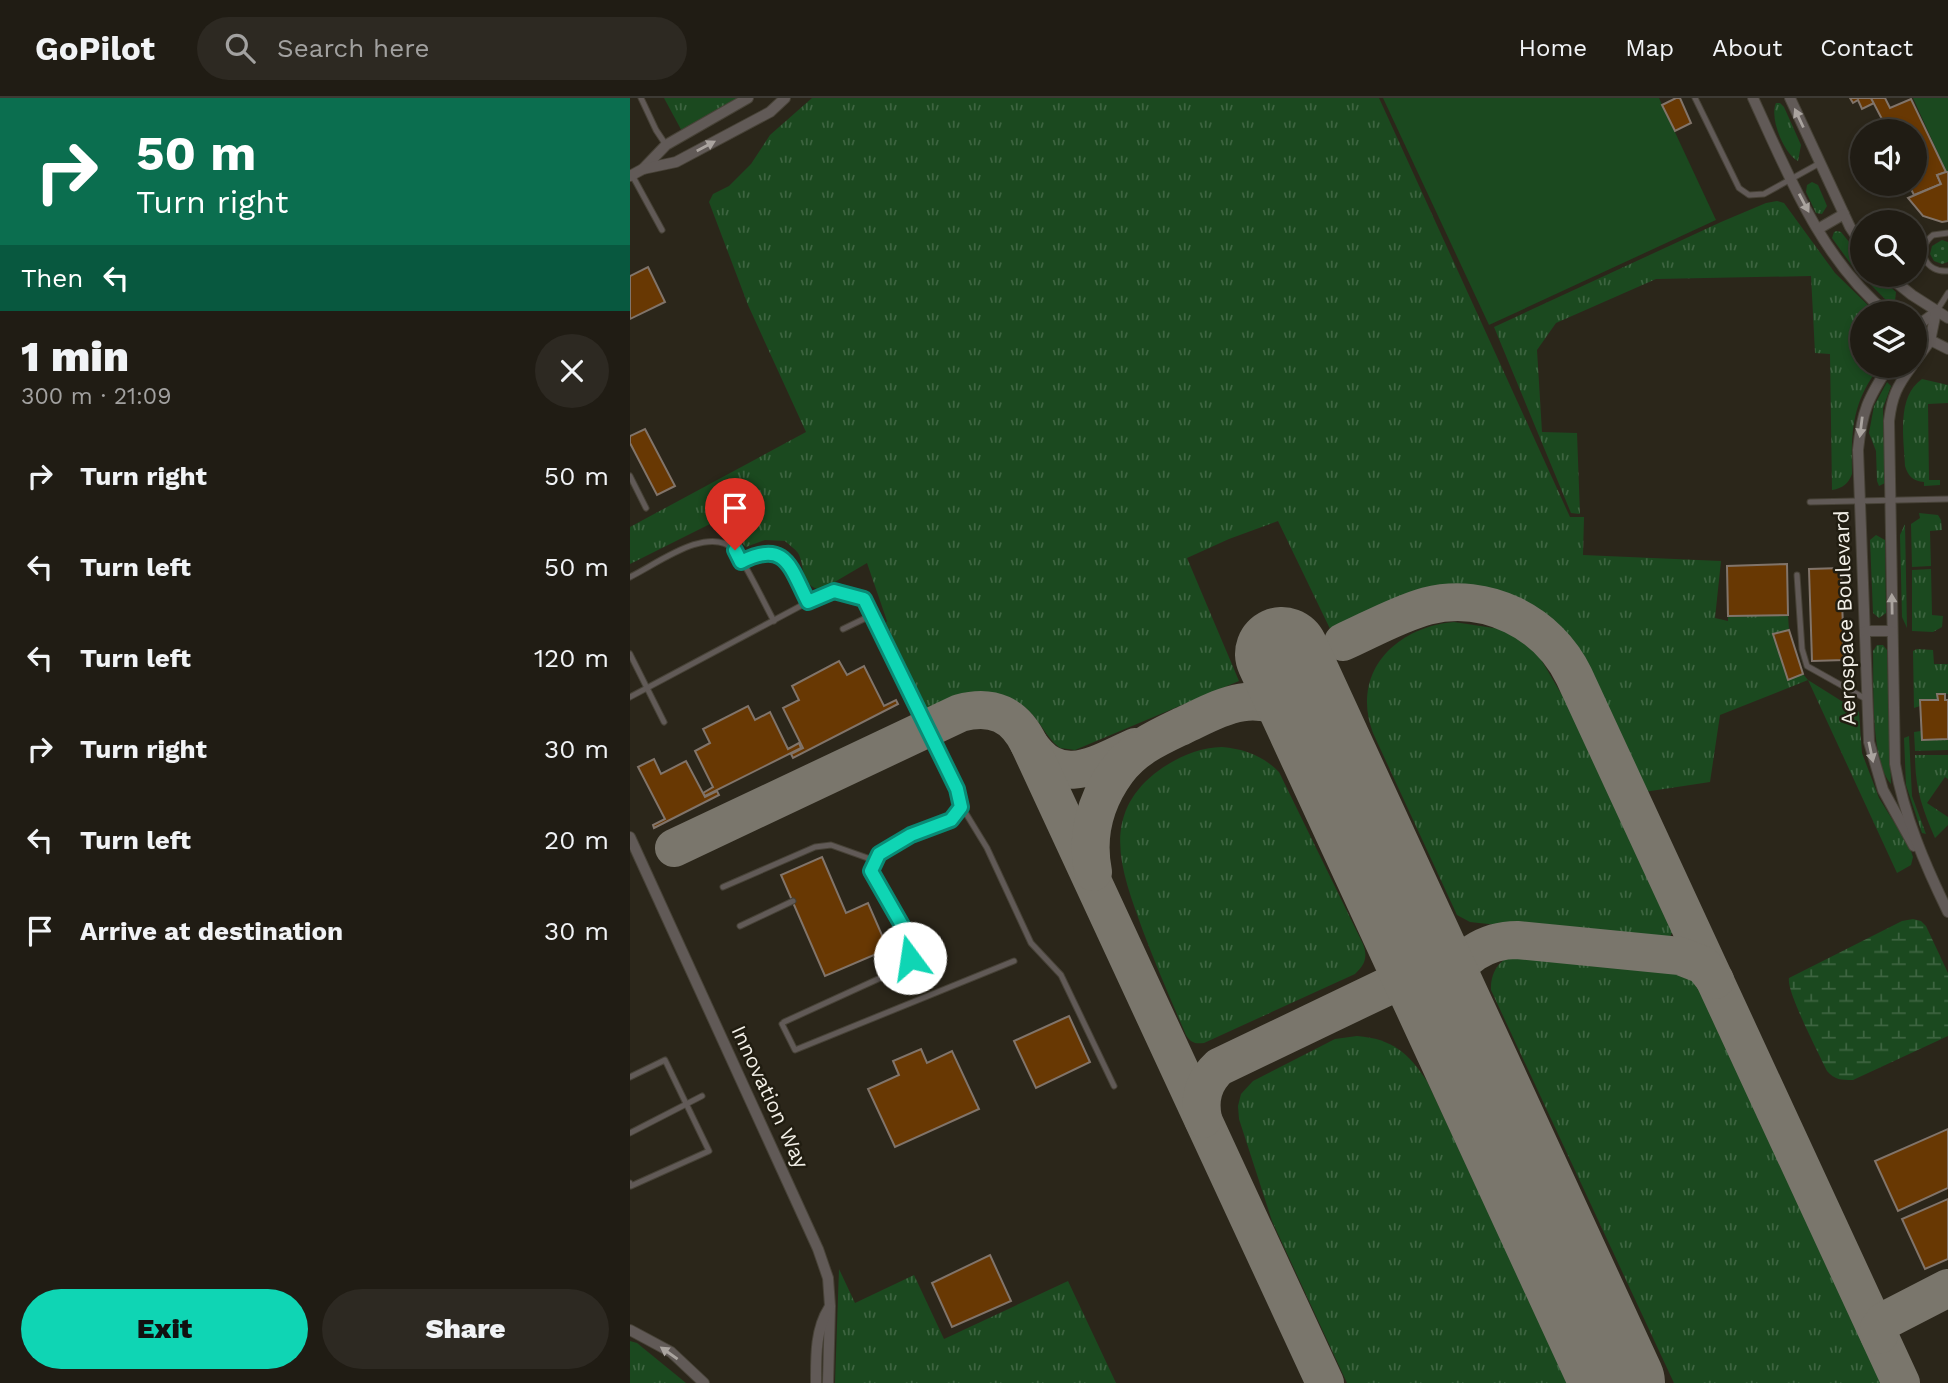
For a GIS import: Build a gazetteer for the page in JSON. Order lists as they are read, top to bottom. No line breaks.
{"streets":{"street":["Aerospace Boulevard","Innovation Way"]},"page":{"header":"GoPilot","search":"Search here","nav":["Home","Map","About","Contact"],"turn":["50 m","Turn right"],"then":"Then","heading":["1 min","300 m · 21:09"],"list":[{"name":"Turn right","value":"50 m"},{"name":"Turn left","value":"50 m"},{"name":"Turn left","value":"120 m"},{"name":"Turn right","value":"30 m"},{"name":"Turn left","value":"20 m"},{"name":"Arrive at destination","value":"30 m"}],"buttons":["Exit","Share"]}}
